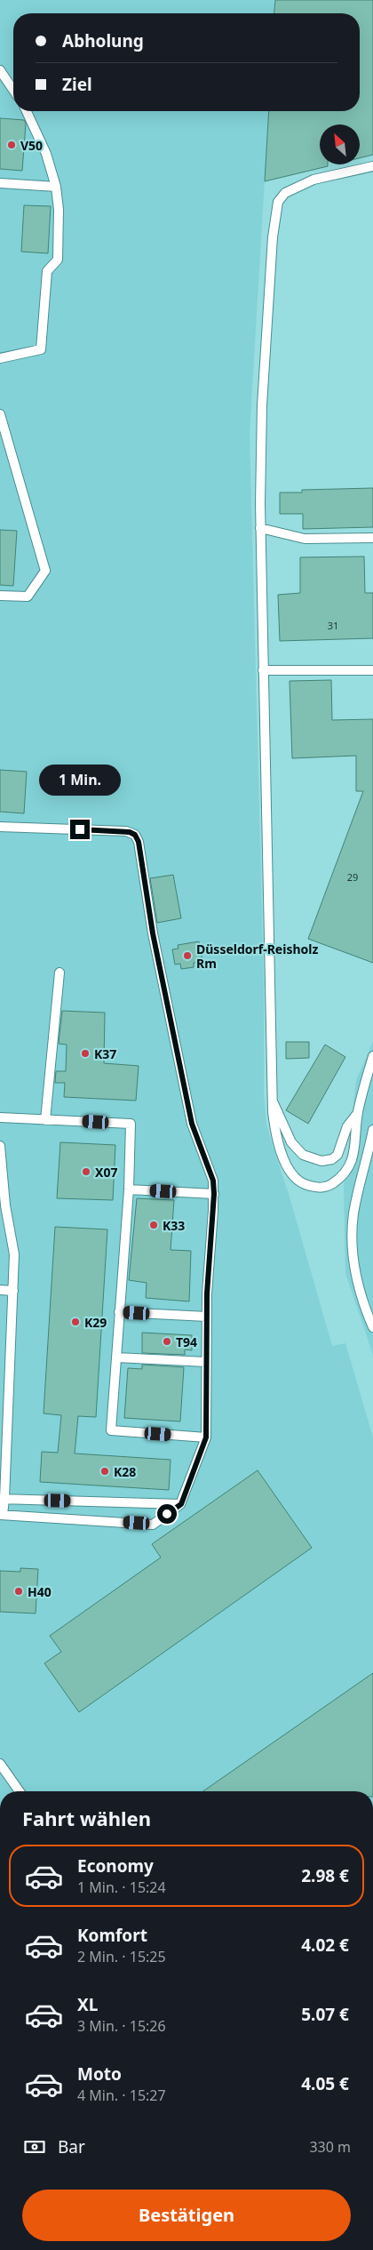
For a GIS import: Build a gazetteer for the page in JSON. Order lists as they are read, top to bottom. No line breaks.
{"places":["V50","Düsseldorf-Reisholz Rm","K37","X07","K33","K29","T94","K28","H40"],"house_numbers":["31","29"],"north":"top left","page":{"banner":["Abholung","Ziel"],"bubble":"1 Min.","heading":"Fahrt wählen","list":[{"name":"Economy","note":"1 Min. · 15:24","value":"2.98 €"},{"name":"Komfort","note":"2 Min. · 15:25","value":"4.02 €"},{"name":"XL","note":"3 Min. · 15:26","value":"5.07 €"},{"name":"Moto","note":"4 Min. · 15:27","value":"4.05 €"}],"pay":["Bar","330 m"],"buttons":"Bestätigen"}}
